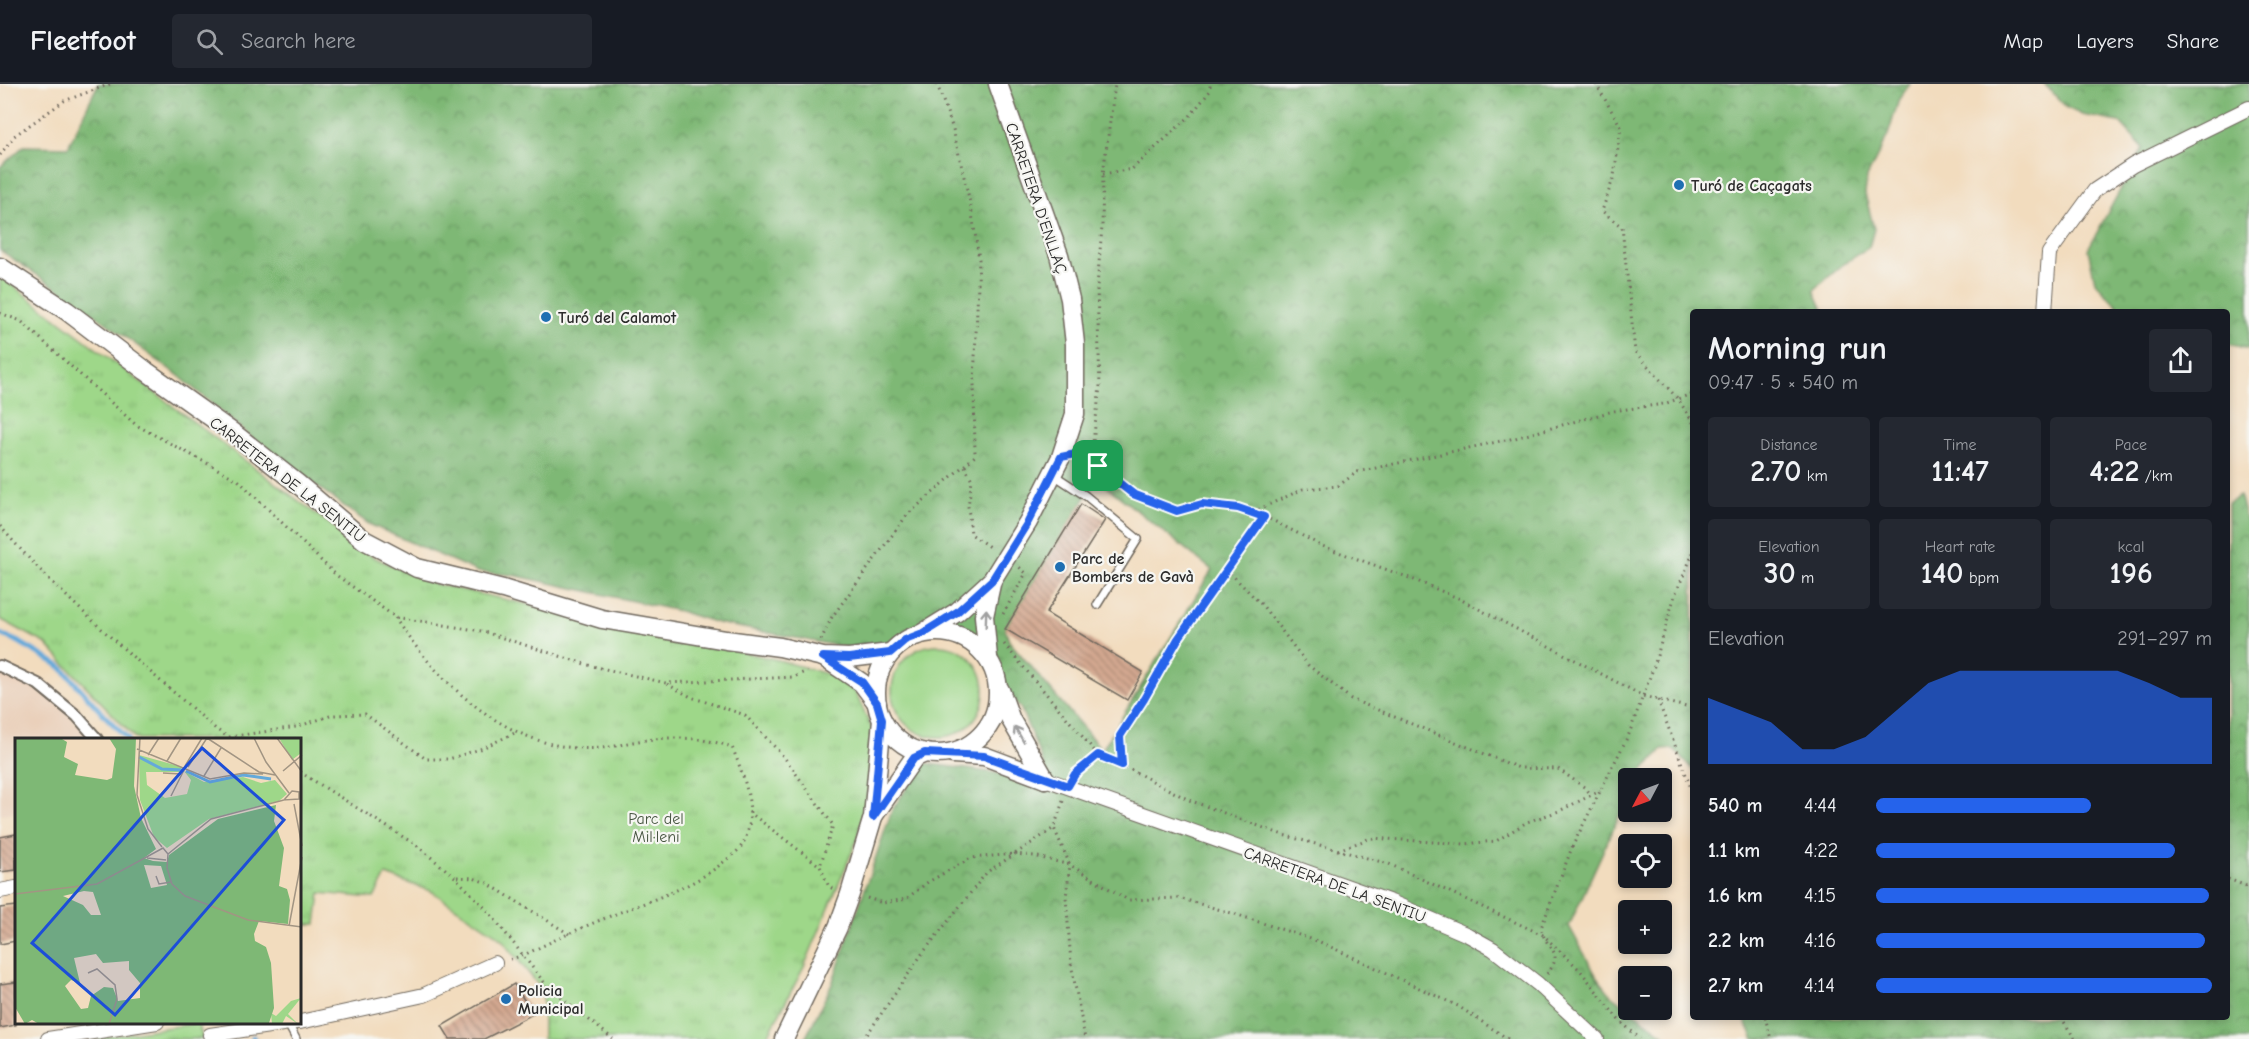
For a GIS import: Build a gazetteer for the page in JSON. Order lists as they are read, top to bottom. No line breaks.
{"streets":{"street":["CARRETERA D'ENLLAÇ","CARRETERA DE LA SENTIU"]},"crossings":[["CARRETERA D'ENLLAÇ","CARRETERA DE LA SENTIU"]],"parks":["Parc del Mil·leni"],"places":["Turó de Caçagats","Turó del Calamot","Parc de Bombers de Gavà","Policia Municipal"],"north":"bottom left","page":{"header":"Fleetfoot","search":"Search here","nav":["Map","Layers","Share"],"heading":["Morning run","09:47 · 5 × 540 m"],"stats":[["Distance","2.70 km"],["Time","11:47"],["Pace","4:22 /km"],["Elevation","30 m"],["Heart rate","140 bpm"],["kcal","196"]],"chart":["Elevation","291–297 m"],"map_buttons":["+","−"],"list":[{"name":"540 m","note":"4:44"},{"name":"1.1 km","note":"4:22"},{"name":"1.6 km","note":"4:15"},{"name":"2.2 km","note":"4:16"},{"name":"2.7 km","note":"4:14"}]}}
